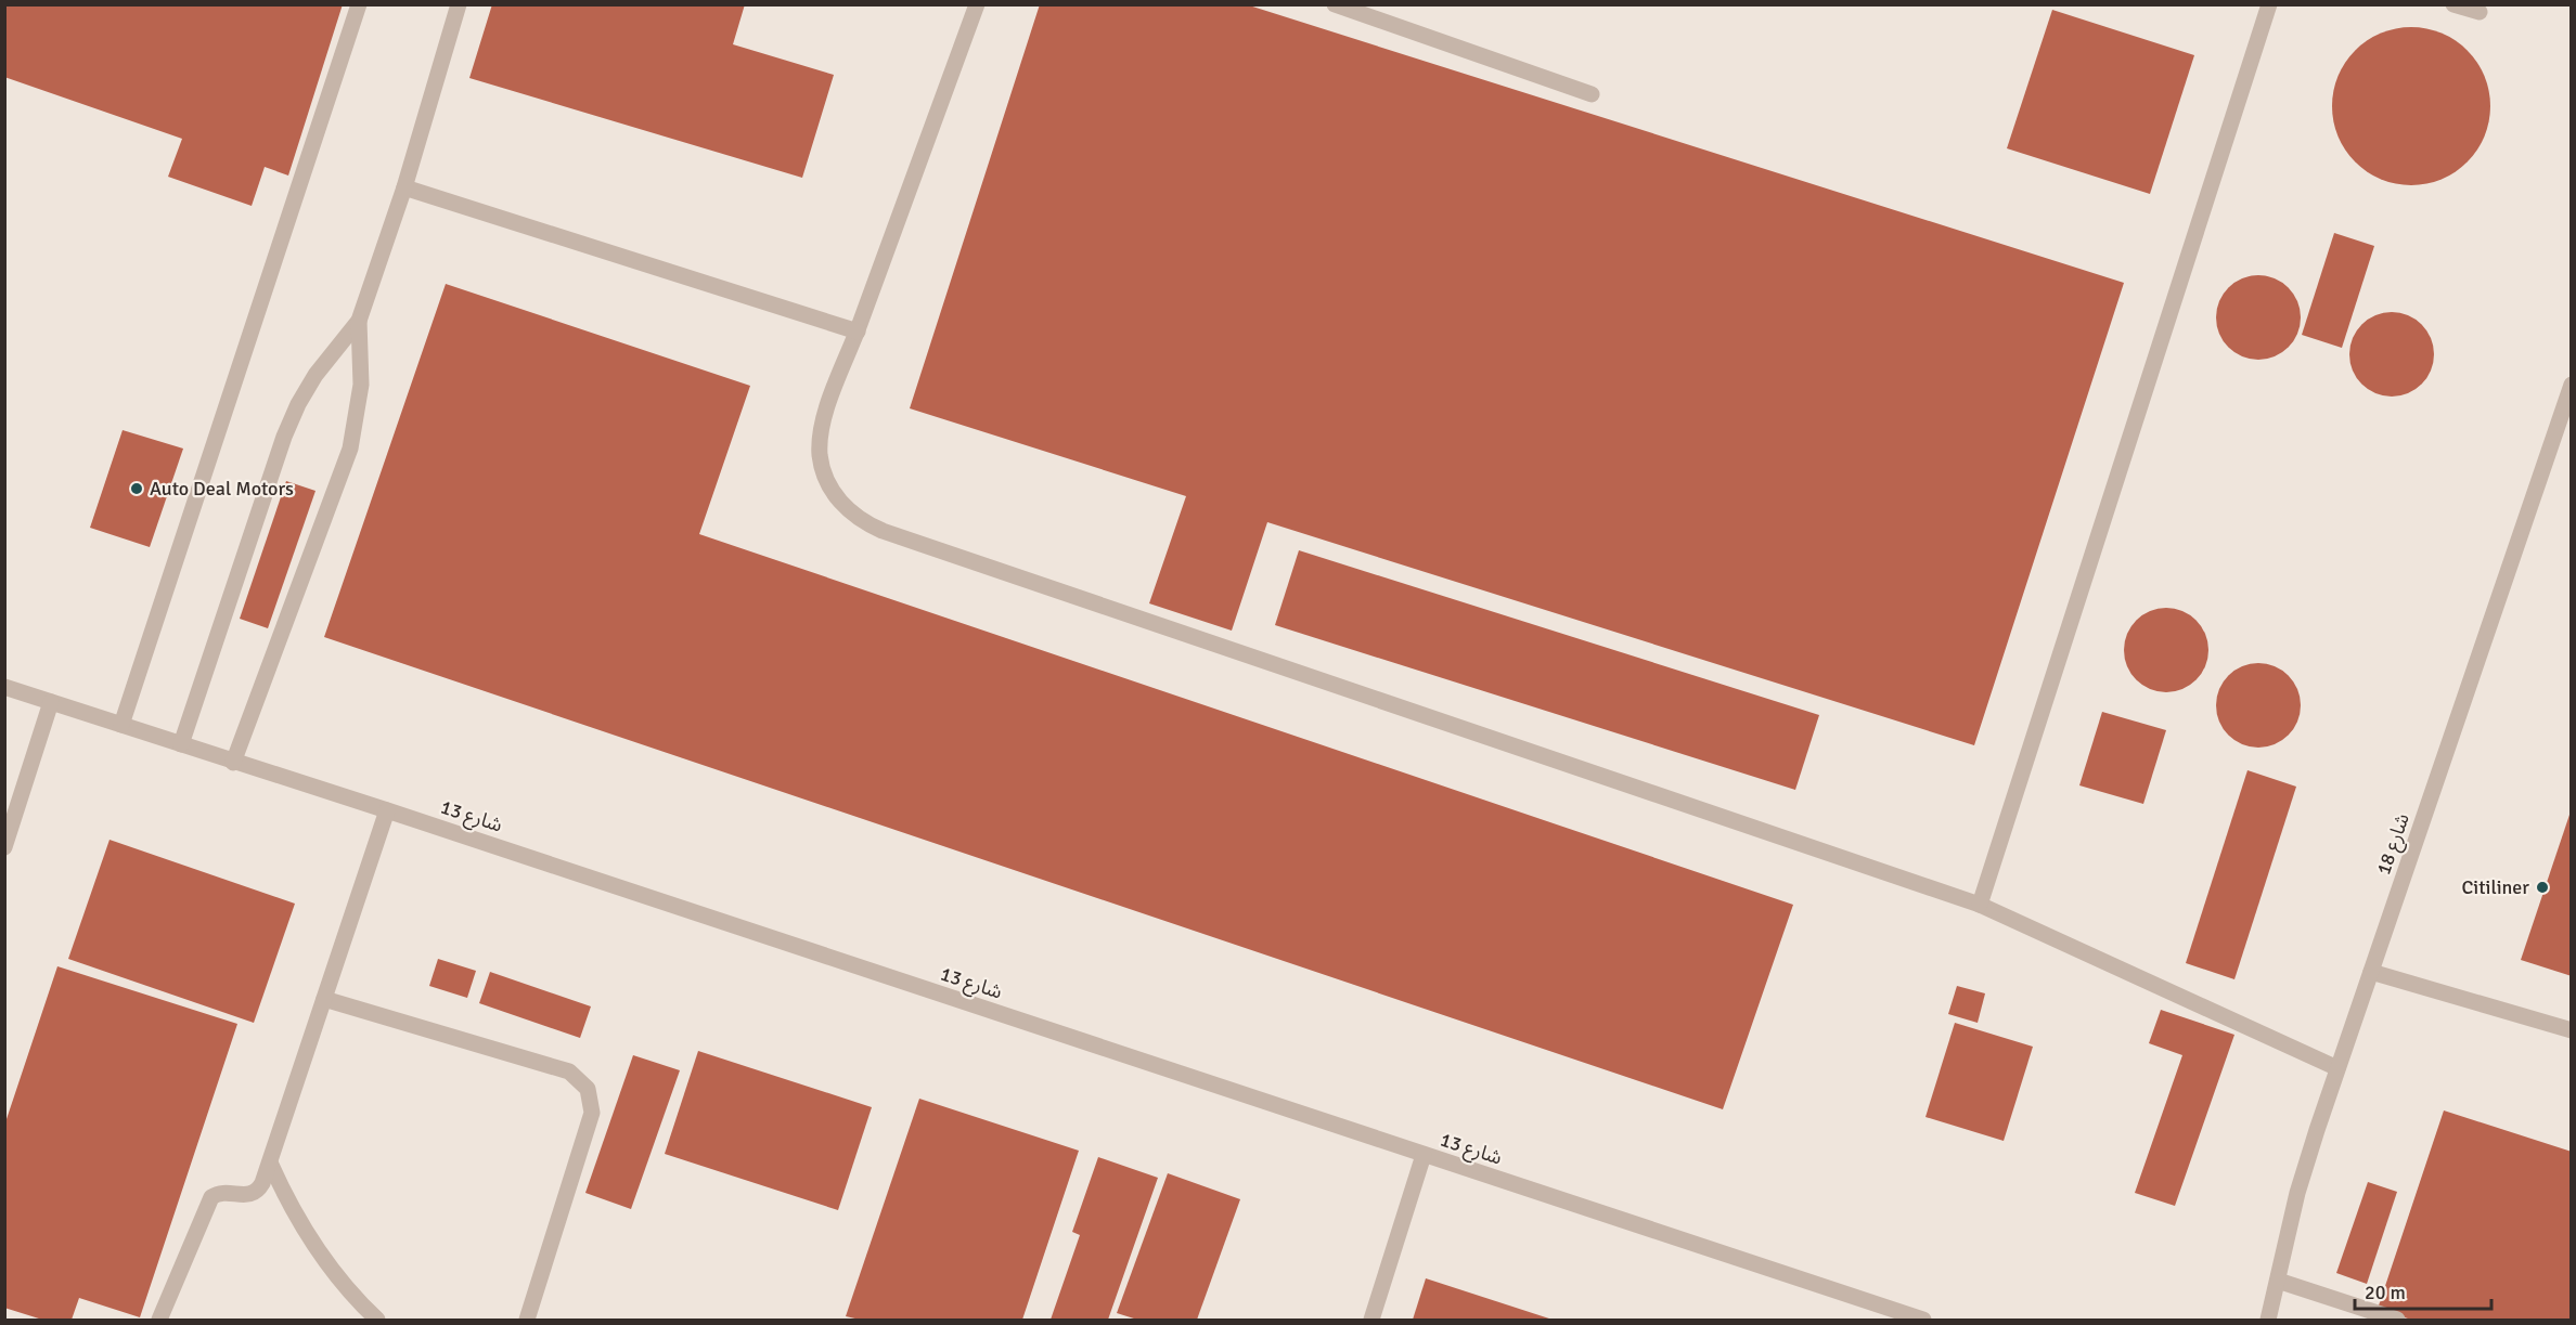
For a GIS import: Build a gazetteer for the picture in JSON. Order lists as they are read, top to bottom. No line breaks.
{"streets":{"street":["شارع 13","شارع 18"]},"places":["Auto Deal Motors","Citiliner"],"scale_bar":"20 m"}
